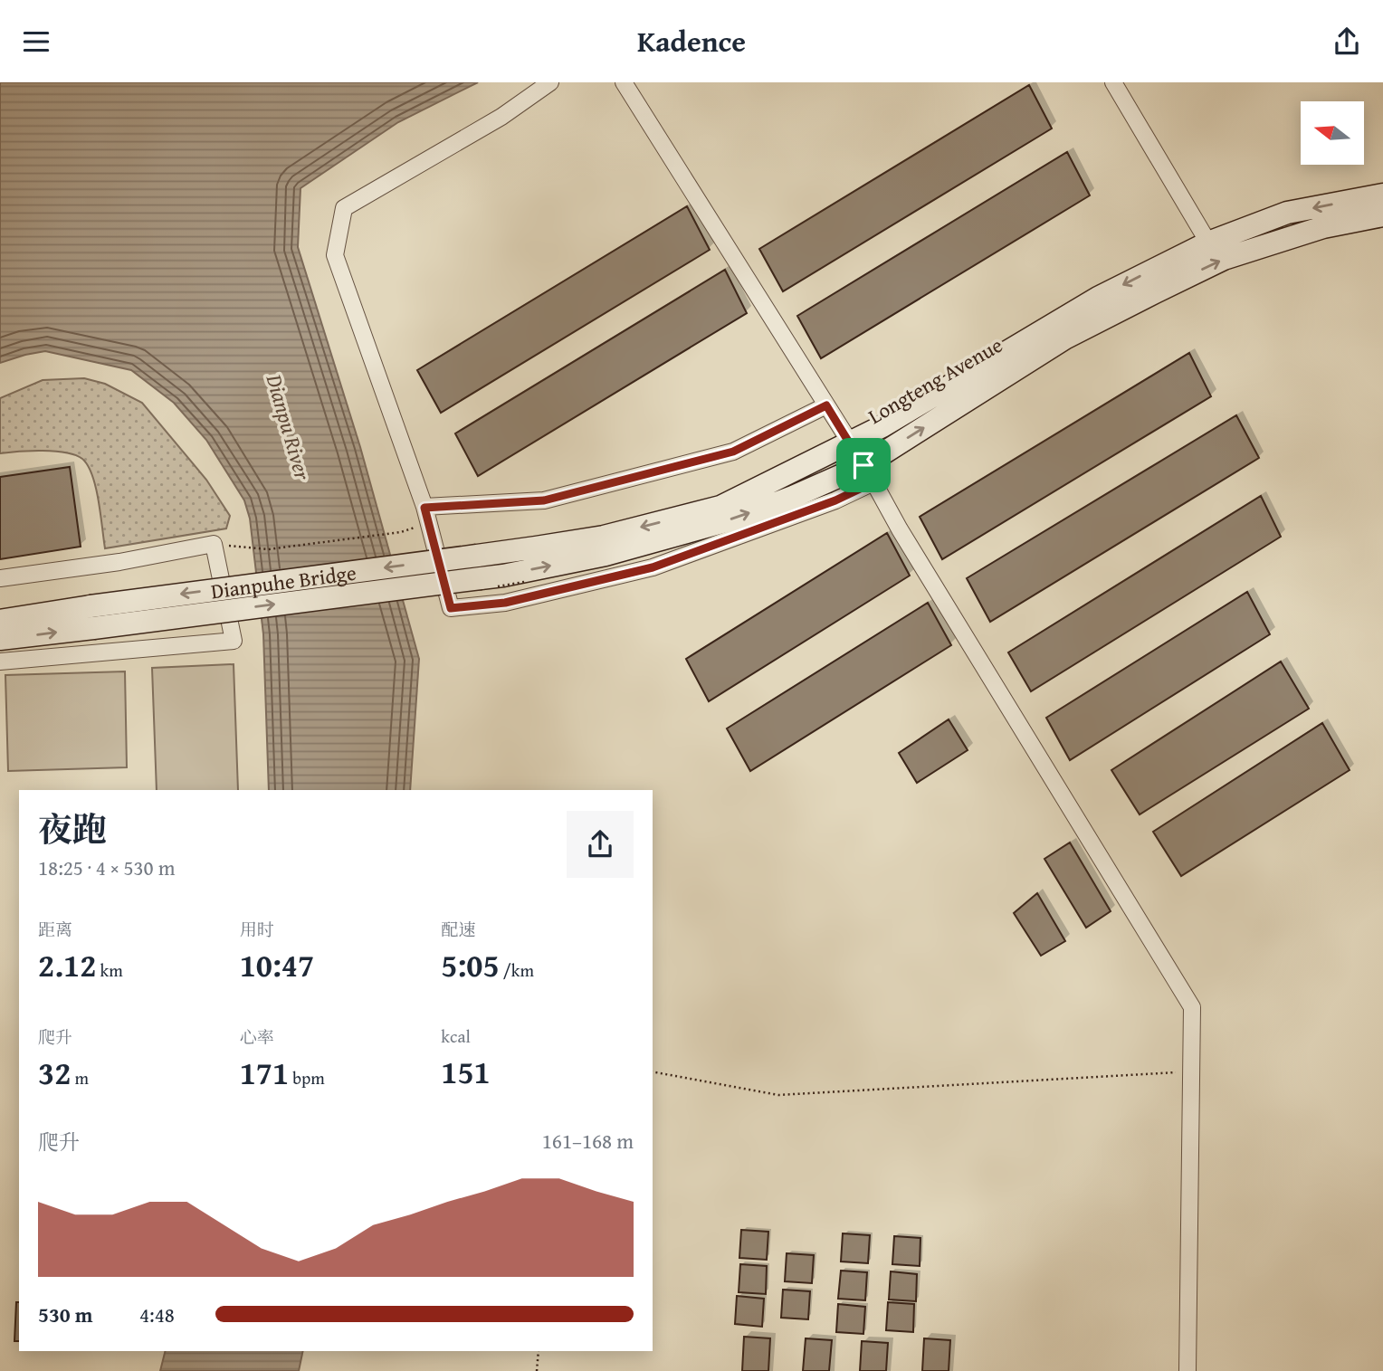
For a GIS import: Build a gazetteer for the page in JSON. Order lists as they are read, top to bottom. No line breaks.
{"streets":{"main road":["Longteng Avenue","Dianpuhe Bridge"]},"crossings":[["Longteng Avenue","Dianpuhe Bridge"]],"water":["Dianpu River"],"north":"left","page":{"header":"Kadence","heading":["夜跑","18:25 · 4 × 530 m"],"stats":[["距离","2.12 km"],["用时","10:47"],["配速","5:05 /km"],["爬升","32 m"],["心率","171 bpm"],["kcal","151"]],"chart":["爬升","161–168 m"],"list":[{"name":"530 m","note":"4:48"}]}}
